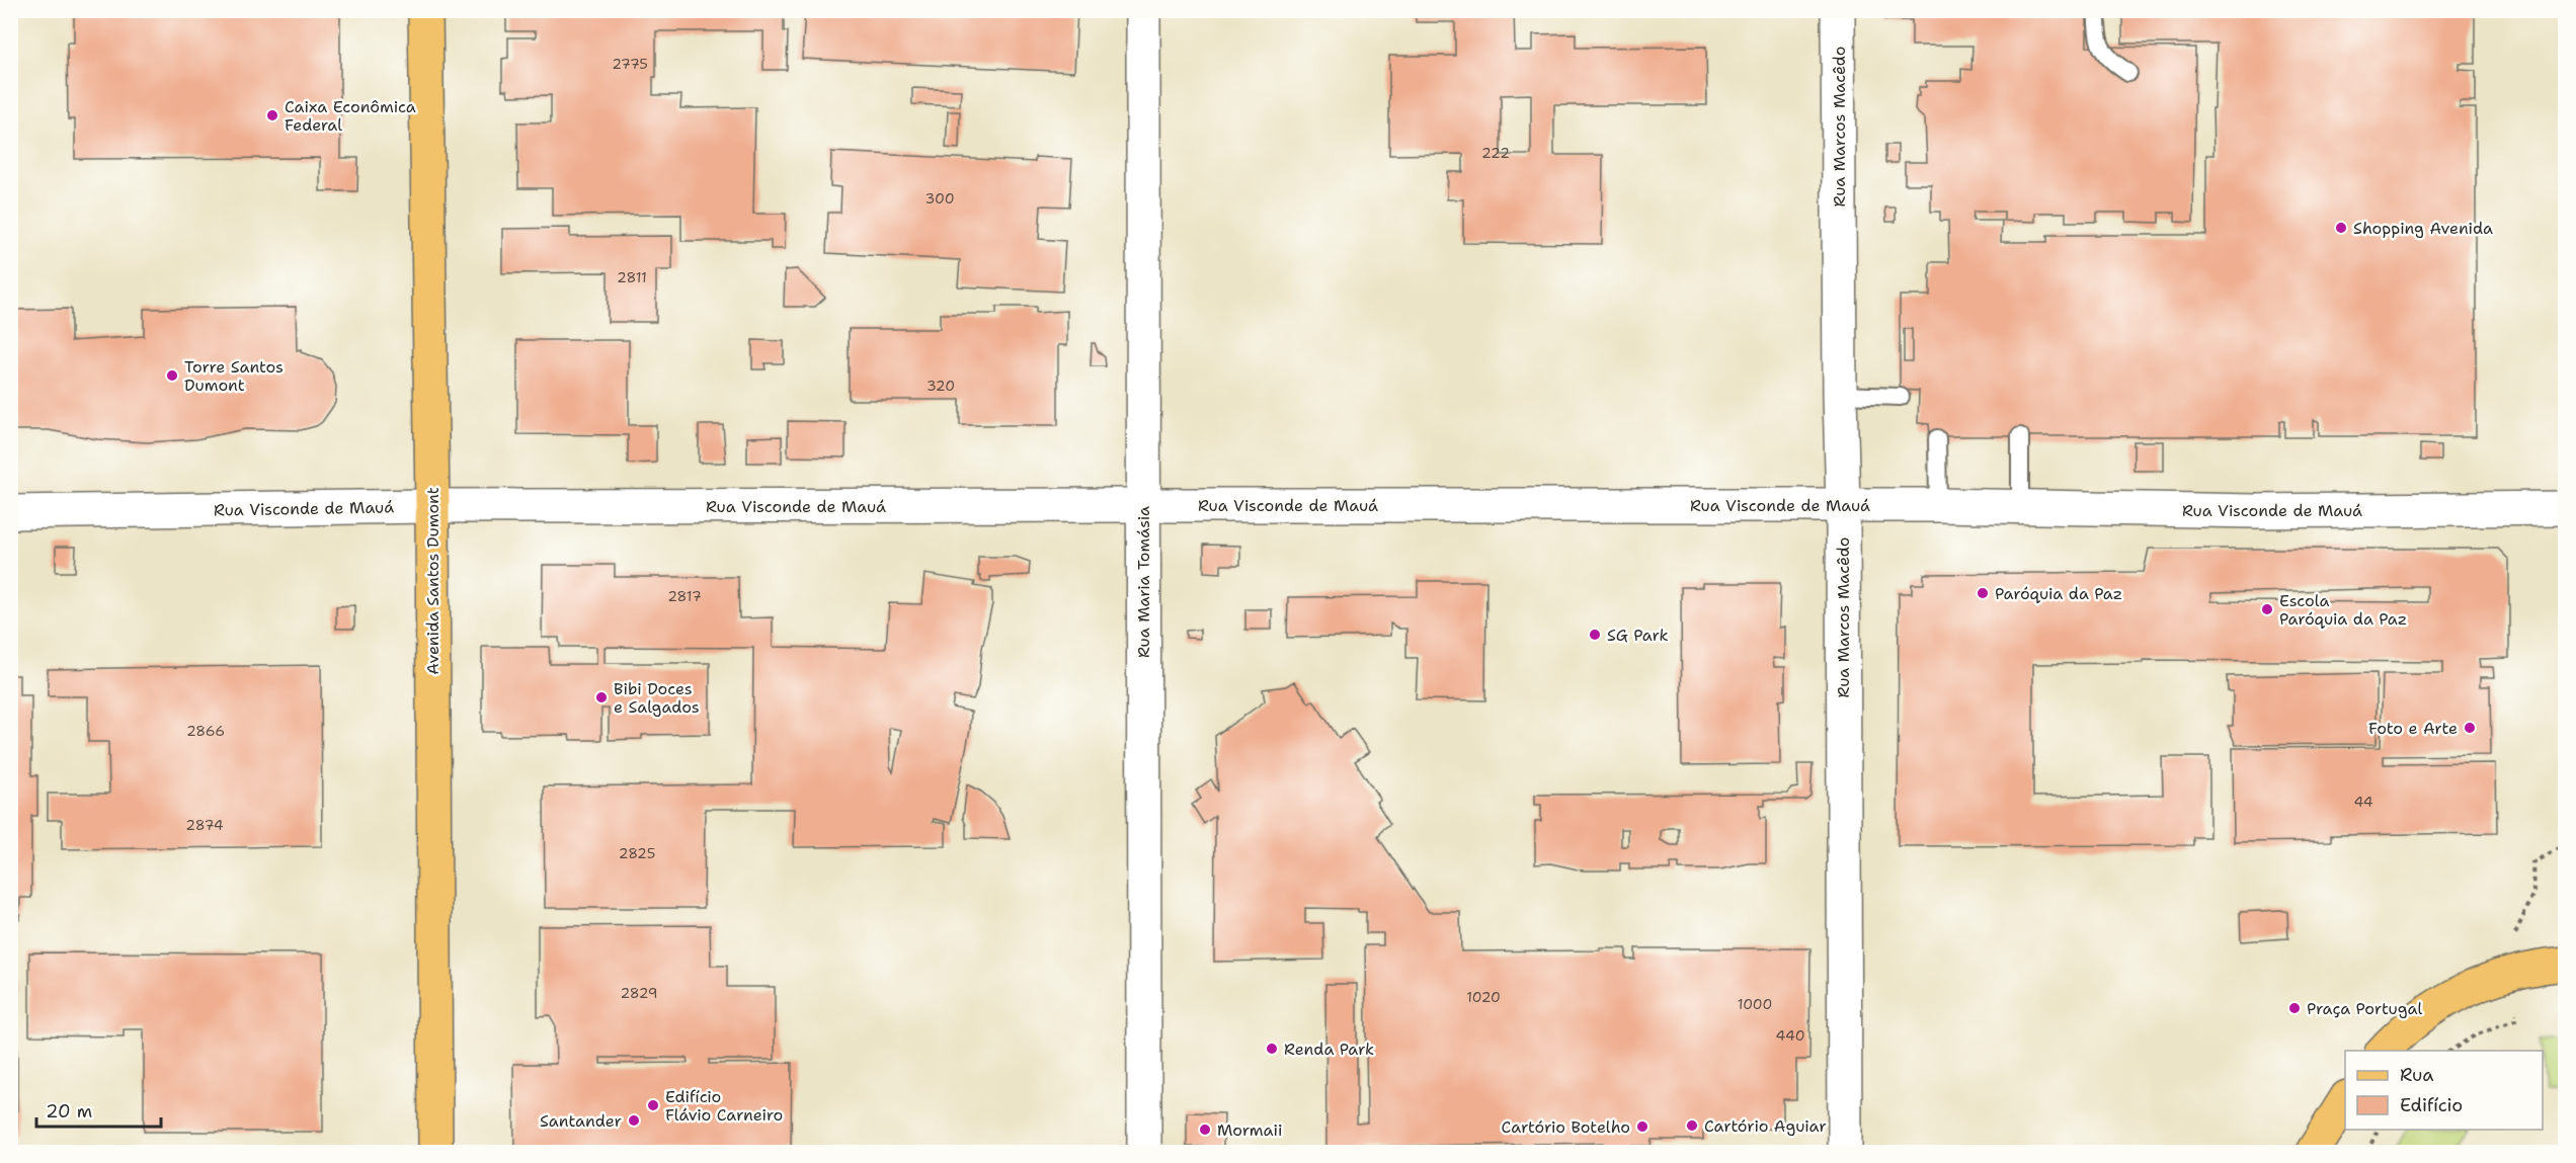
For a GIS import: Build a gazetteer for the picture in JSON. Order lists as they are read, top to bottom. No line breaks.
{"streets":{"main road":["Avenida Santos Dumont"],"street":["Rua Marcos Macêdo","Rua Visconde de Mauá","Rua Maria Tomásia"]},"crossings":[["Rua Marcos Macêdo","Rua Visconde de Mauá"],["Rua Visconde de Mauá","Avenida Santos Dumont"],["Rua Visconde de Mauá","Rua Maria Tomásia"]],"places":["Caixa Econômica Federal","Shopping Avenida","Torre Santos Dumont","Paróquia da Paz","Escola Paróquia da Paz","SG Park","Bibi Doces e Salgados","Foto e Arte","Praça Portugal","Renda Park","Edifício Flávio Carneiro","Santander","Cartório Aguiar","Cartório Botelho","Mormaii"],"house_numbers":["2775","222","300","2811","320","2817","2866","44","2874","2825","2829","1020","1000","440"],"legend":["Rua","Edifício"],"scale_bar":"20 m"}
